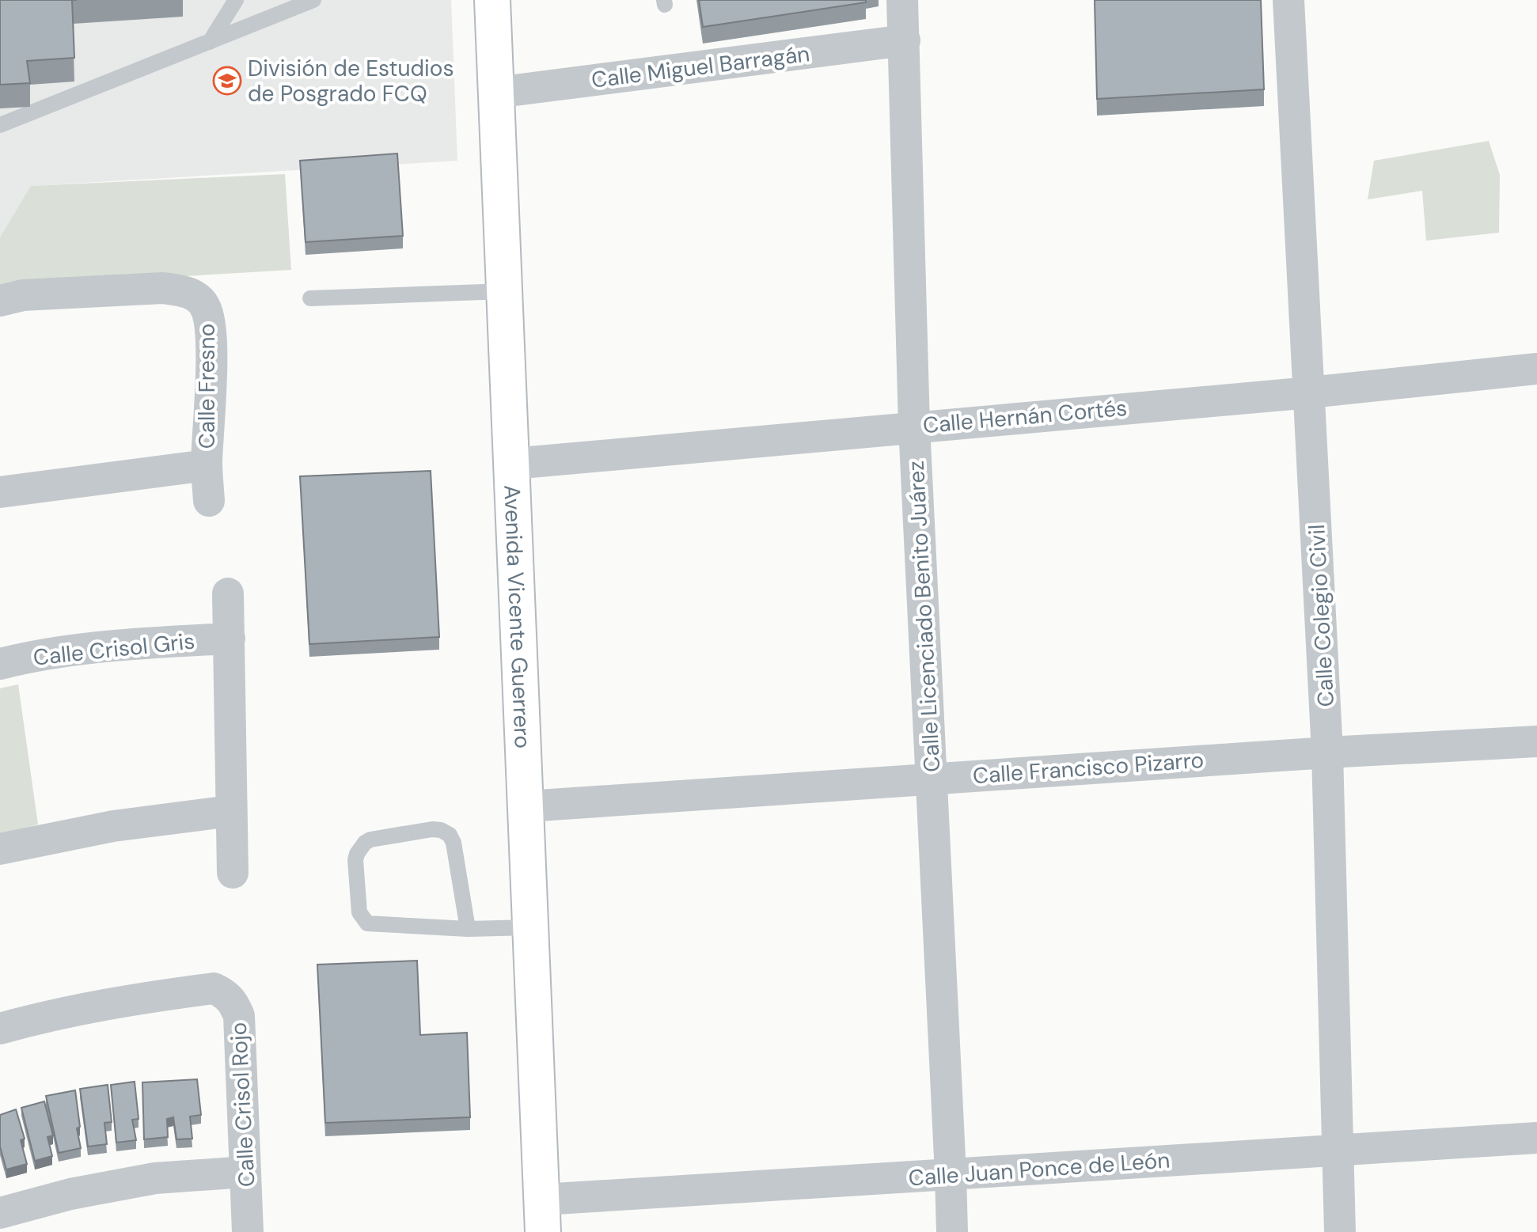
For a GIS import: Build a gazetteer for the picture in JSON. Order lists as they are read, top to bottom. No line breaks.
{"streets":{"main road":["Avenida Vicente Guerrero"],"street":["Calle Miguel Barragán","Calle Fresno","Calle Hernán Cortés","Calle Colegio Civil","Calle Licenciado Benito Juárez","Calle Crisol Gris","Calle Francisco Pizarro","Calle Crisol Rojo","Calle Juan Ponce de León"]},"crossings":[["Calle Miguel Barragán","Avenida Vicente Guerrero"],["Calle Miguel Barragán","Calle Licenciado Benito Juárez"],["Calle Hernán Cortés","Avenida Vicente Guerrero"],["Calle Hernán Cortés","Calle Colegio Civil"],["Calle Hernán Cortés","Calle Licenciado Benito Juárez"],["Avenida Vicente Guerrero","Calle Francisco Pizarro"],["Avenida Vicente Guerrero","Calle Juan Ponce de León"],["Calle Colegio Civil","Calle Francisco Pizarro"],["Calle Colegio Civil","Calle Juan Ponce de León"],["Calle Licenciado Benito Juárez","Calle Francisco Pizarro"],["Calle Licenciado Benito Juárez","Calle Juan Ponce de León"]],"places":{"school or university":["División de Estudios de Posgrado FCQ"]}}
